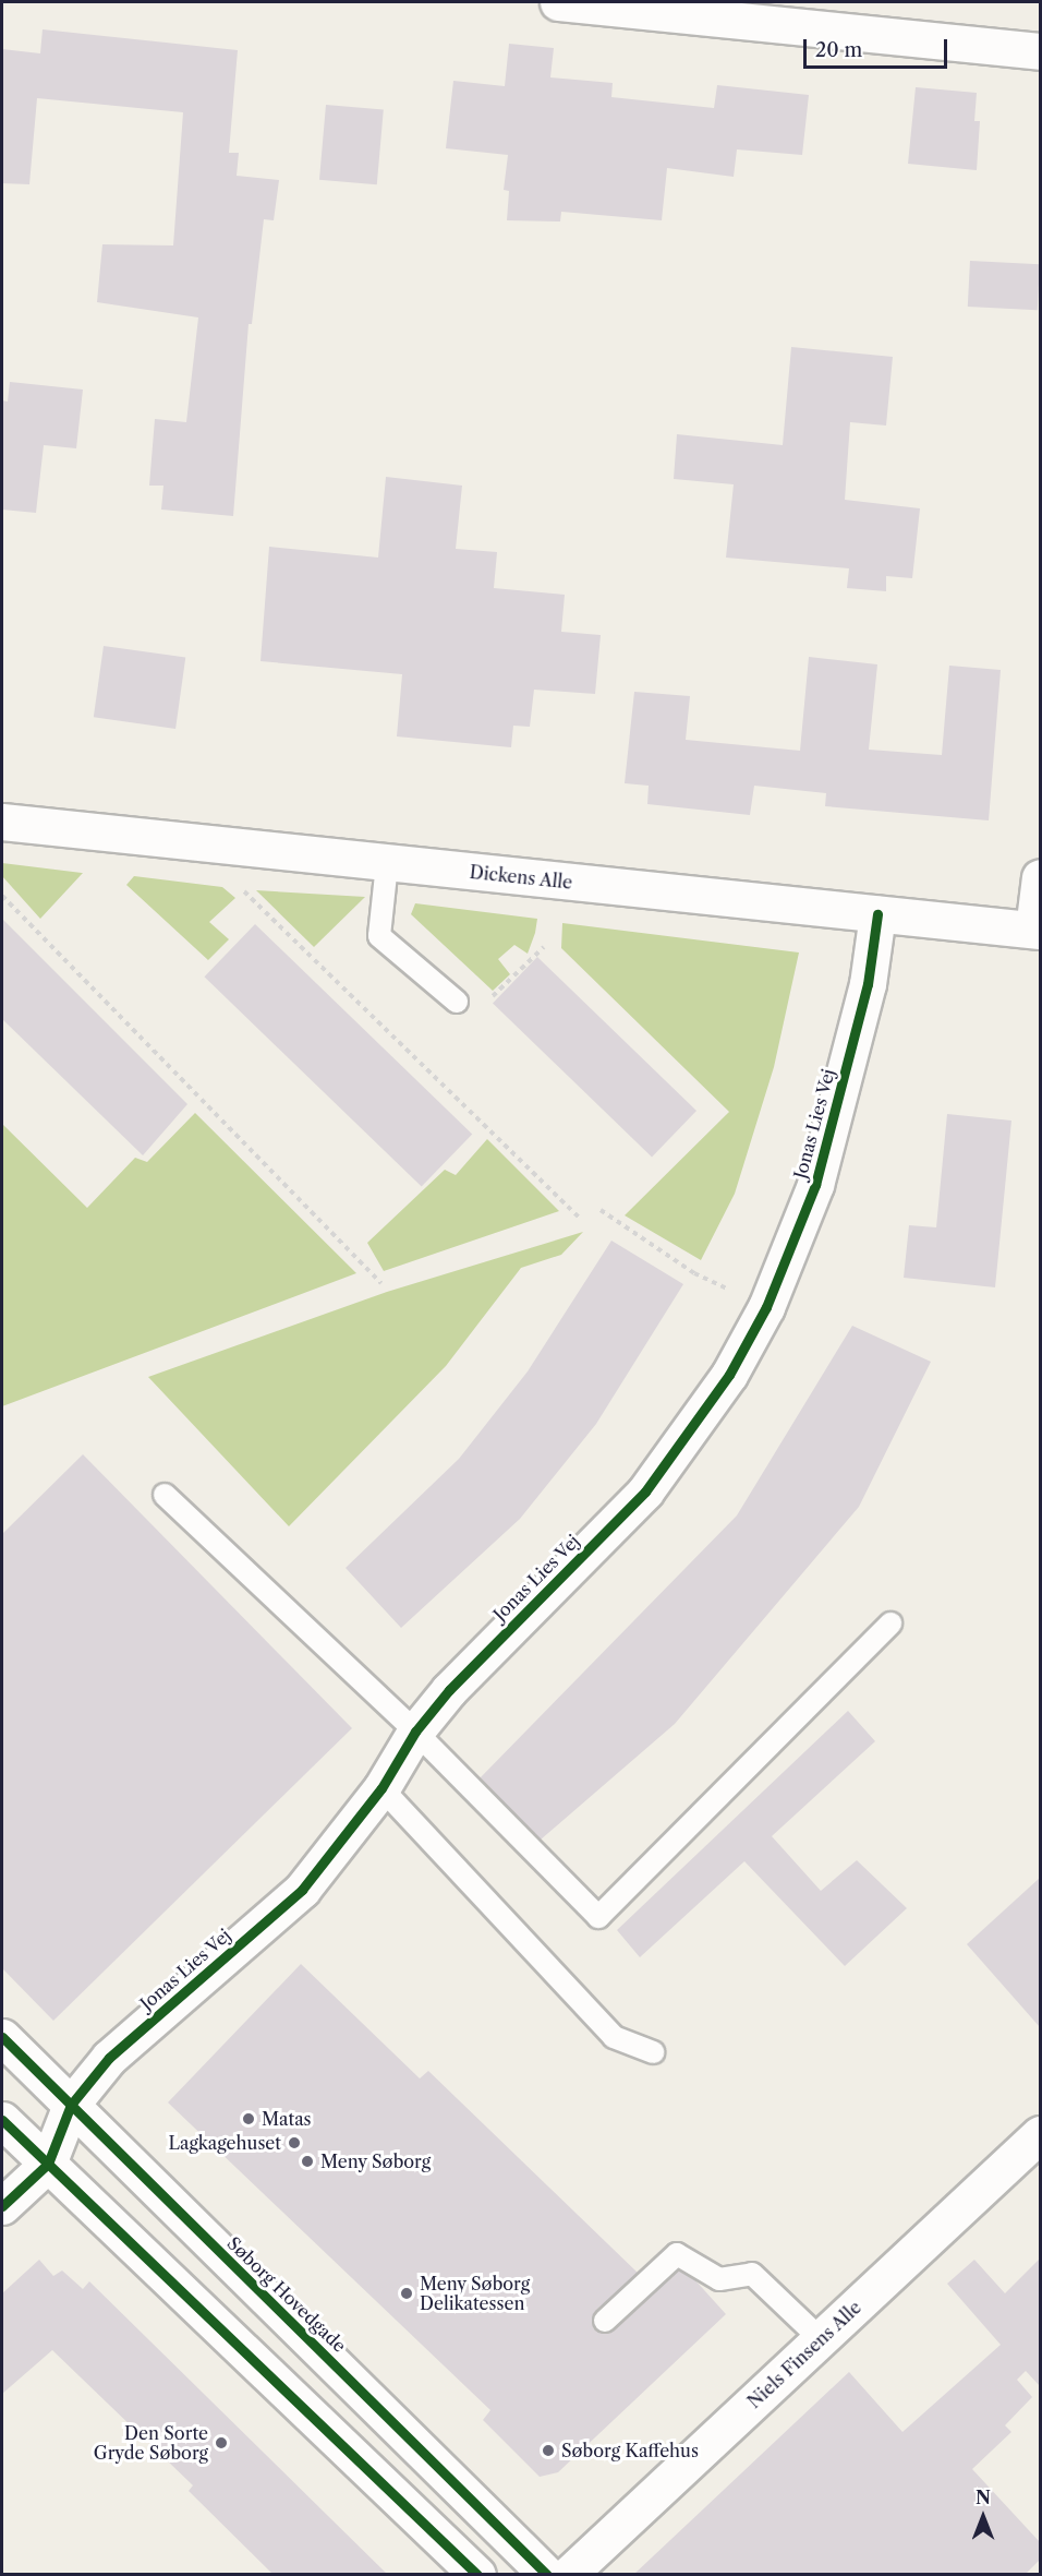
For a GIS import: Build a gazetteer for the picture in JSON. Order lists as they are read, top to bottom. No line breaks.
{"streets":{"street":["Dickens Alle","Jonas Lies Vej","Søborg Hovedgade","Niels Finsens Alle"]},"crossings":[["Dickens Alle","Jonas Lies Vej"],["Jonas Lies Vej","Søborg Hovedgade"]],"places":["Matas","Lagkagehuset","Meny Søborg","Meny Søborg Delikatessen","Den Sorte Gryde Søborg","Søborg Kaffehus"],"scale_bar":"20 m","north":"top"}
